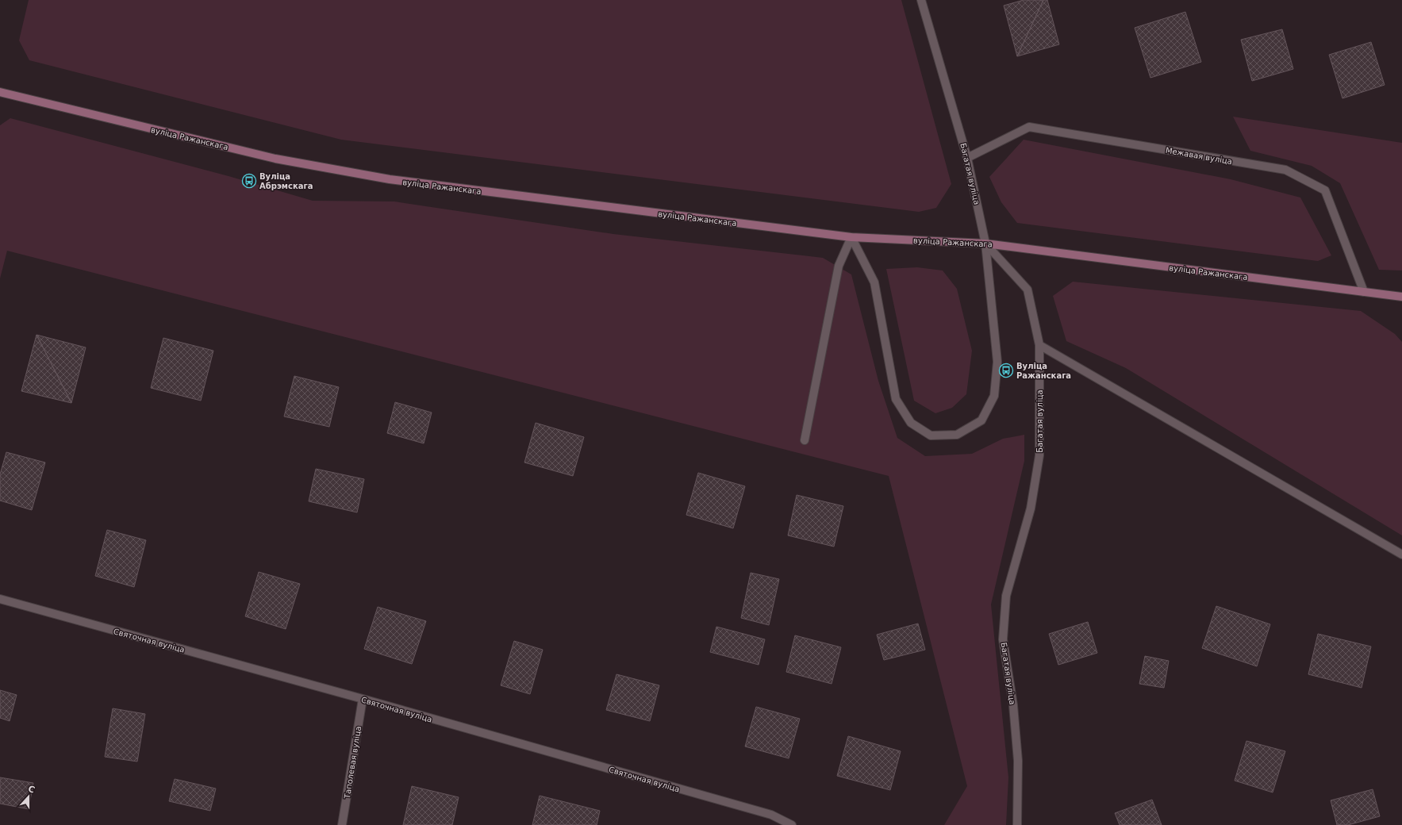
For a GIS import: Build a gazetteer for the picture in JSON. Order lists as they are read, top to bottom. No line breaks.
{"streets":{"street":["вуліца Ражанскага","Межавая вуліца","Багатая вуліца","Святочная вуліца","Таполевая вуліца"]},"crossings":[["вуліца Ражанскага","Межавая вуліца"],["вуліца Ражанскага","Багатая вуліца"],["Межавая вуліца","Багатая вуліца"],["Святочная вуліца","Таполевая вуліца"]],"places":{"bus stop":["Вуліца Абрэмскага","Вуліца Ражанскага"]},"north":"top"}
